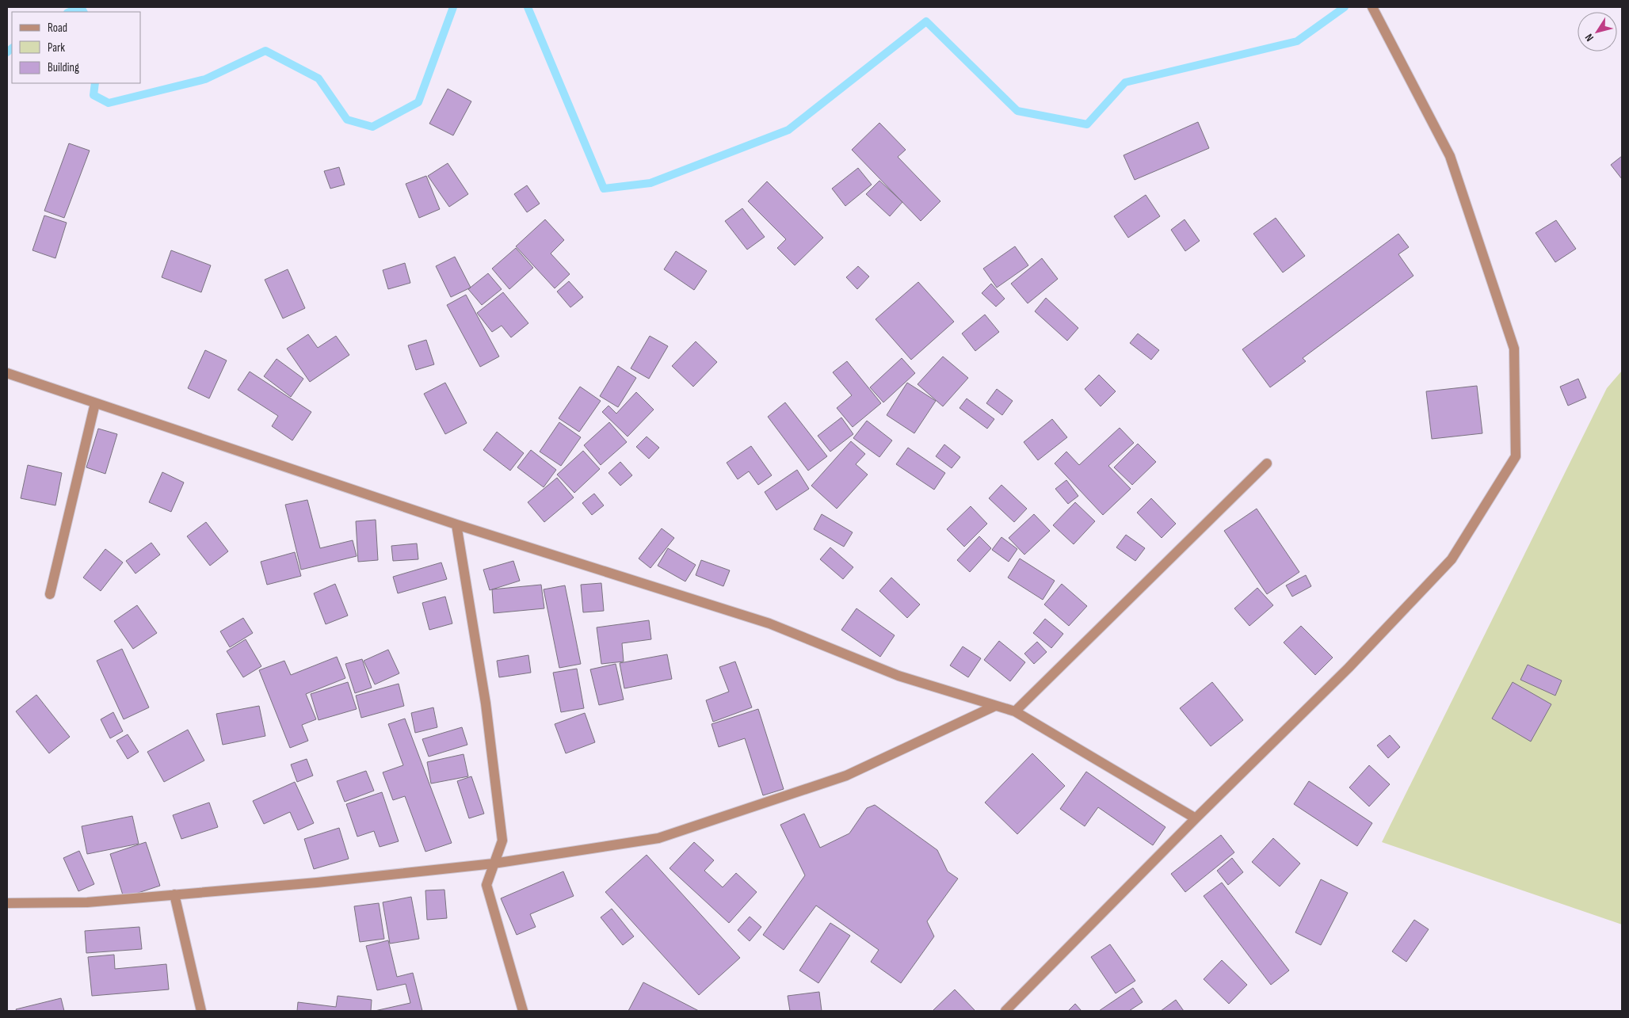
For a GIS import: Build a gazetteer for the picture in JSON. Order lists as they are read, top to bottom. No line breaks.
{"legend":["Road","Park","Building"],"north":"bottom left"}
